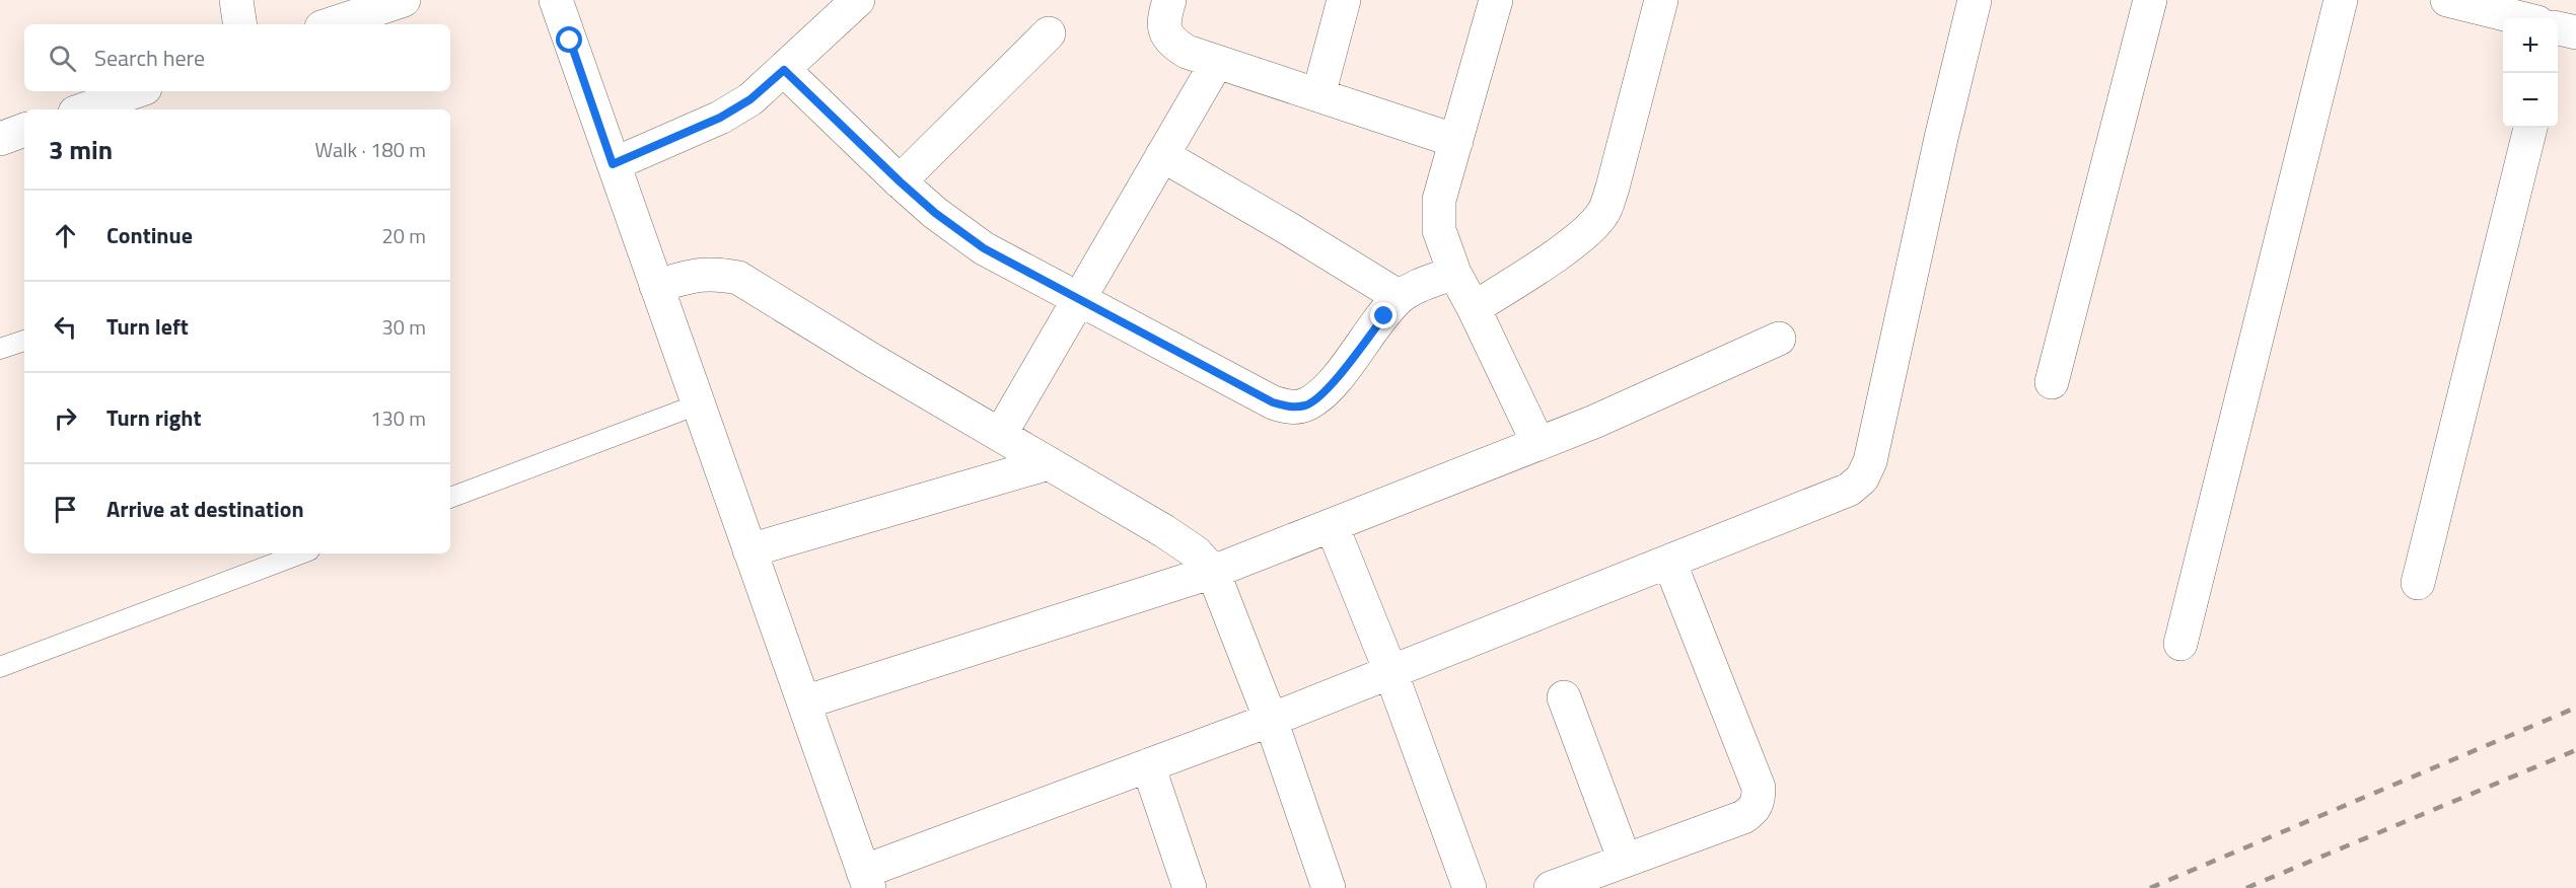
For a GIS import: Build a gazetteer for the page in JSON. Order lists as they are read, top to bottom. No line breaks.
{"page":{"map_buttons":["+","−"],"search":"Search here","heading":["3 min","Walk · 180 m"],"list":[["Continue","20 m"],["Turn left","30 m"],["Turn right","130 m"],"Arrive at destination"]}}
